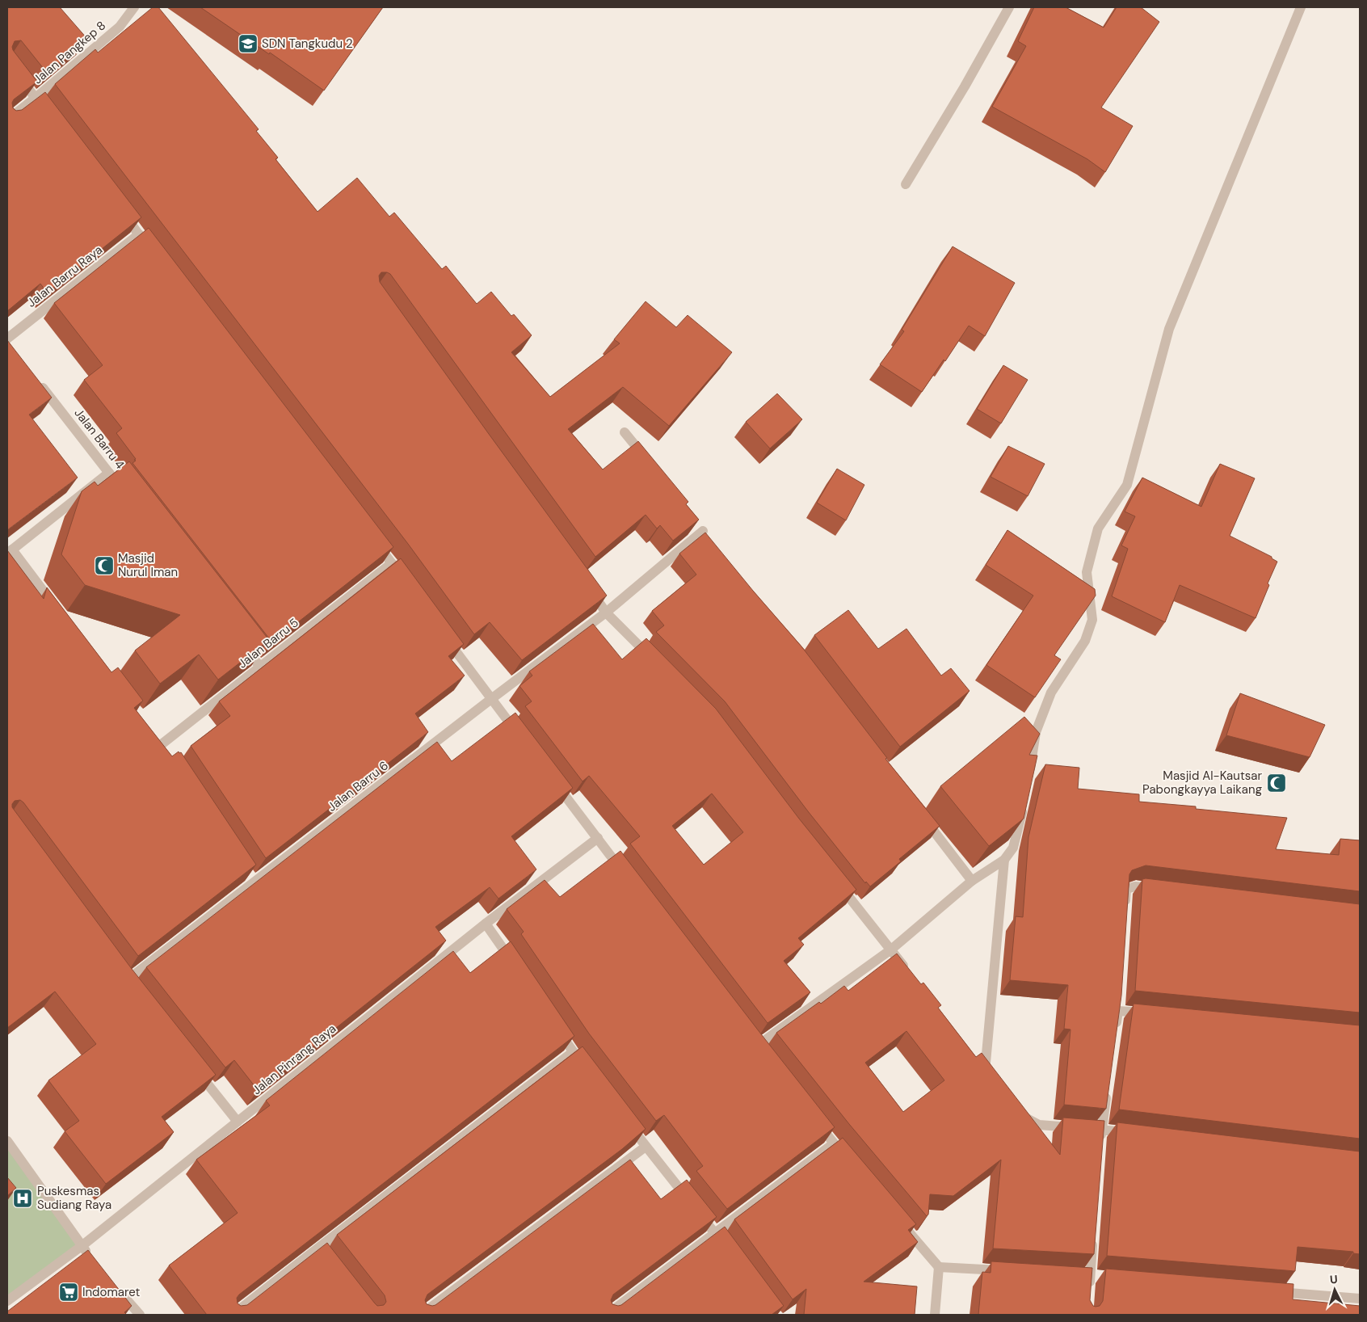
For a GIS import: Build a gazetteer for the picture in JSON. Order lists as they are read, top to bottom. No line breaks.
{"streets":{"street":["Jalan Pangkep 8","Jalan Barru Raya","Jalan Barru 4","Jalan Barru 5","Jalan Barru 6","Jalan Pinrang Raya"]},"places":{"school or university":["SDN Tangkudu 2"],"mosque":["Masjid Nurul Iman","Masjid Al-Kautsar Pabongkayya Laikang"],"hospital":["Puskesmas Sudiang Raya"],"supermarket":["Indomaret"]},"north":"top"}
